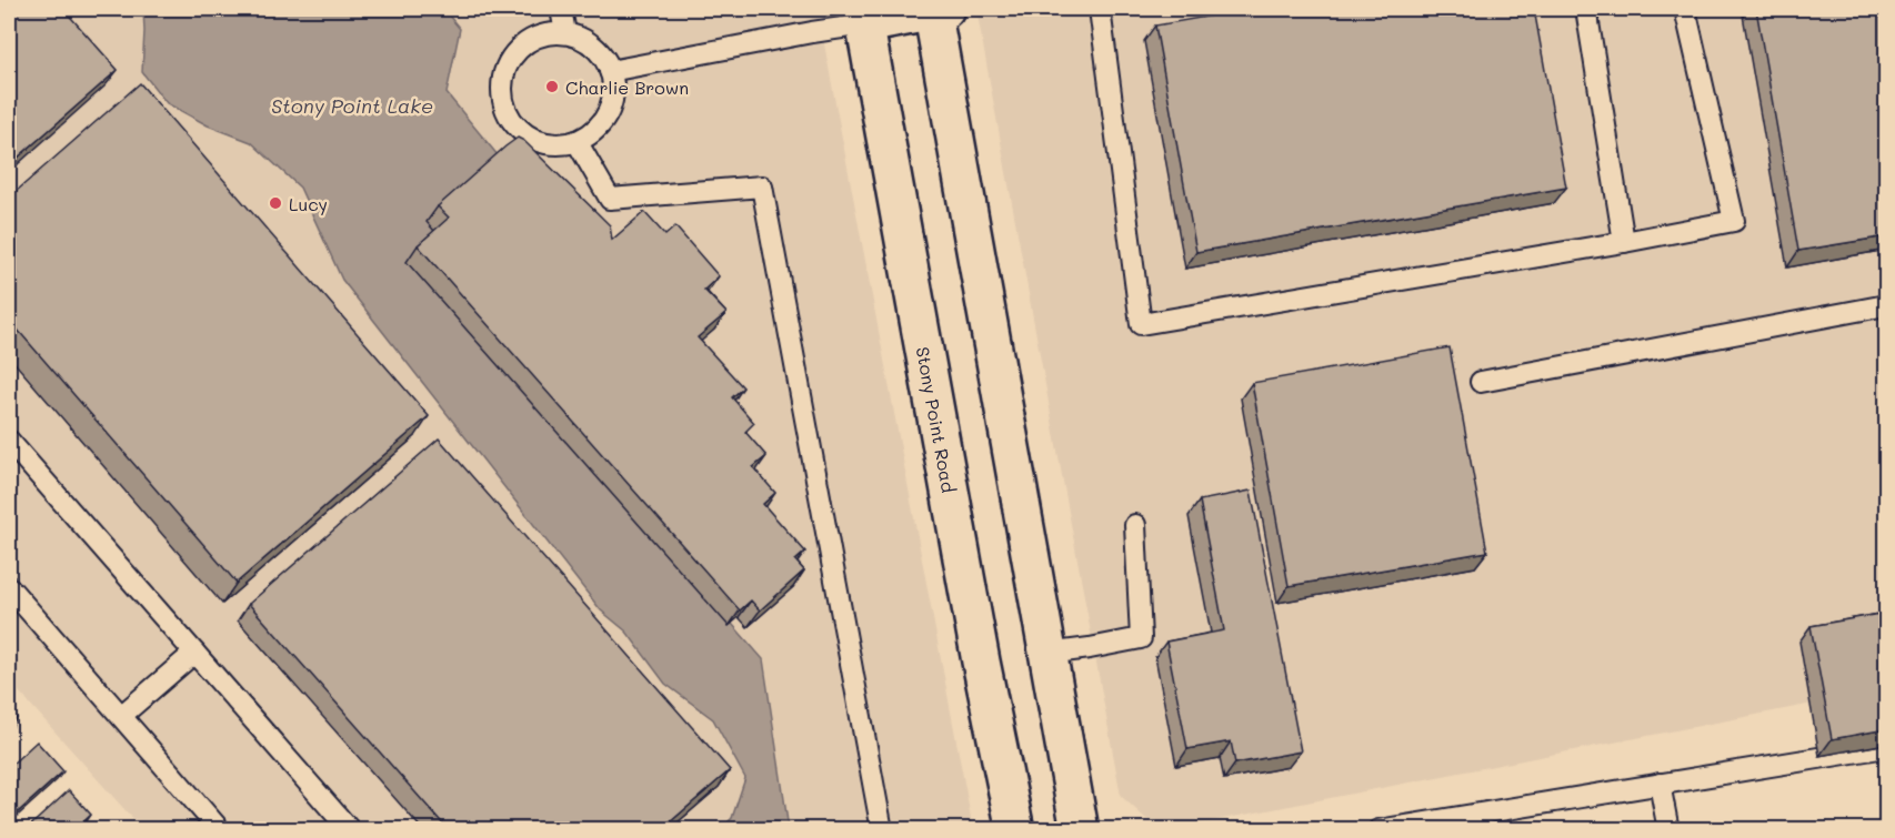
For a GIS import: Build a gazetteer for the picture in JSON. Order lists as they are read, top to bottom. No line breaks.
{"streets":{"main road":["Stony Point Road"]},"water":["Stony Point Lake"],"places":["Charlie Brown","Lucy"]}
